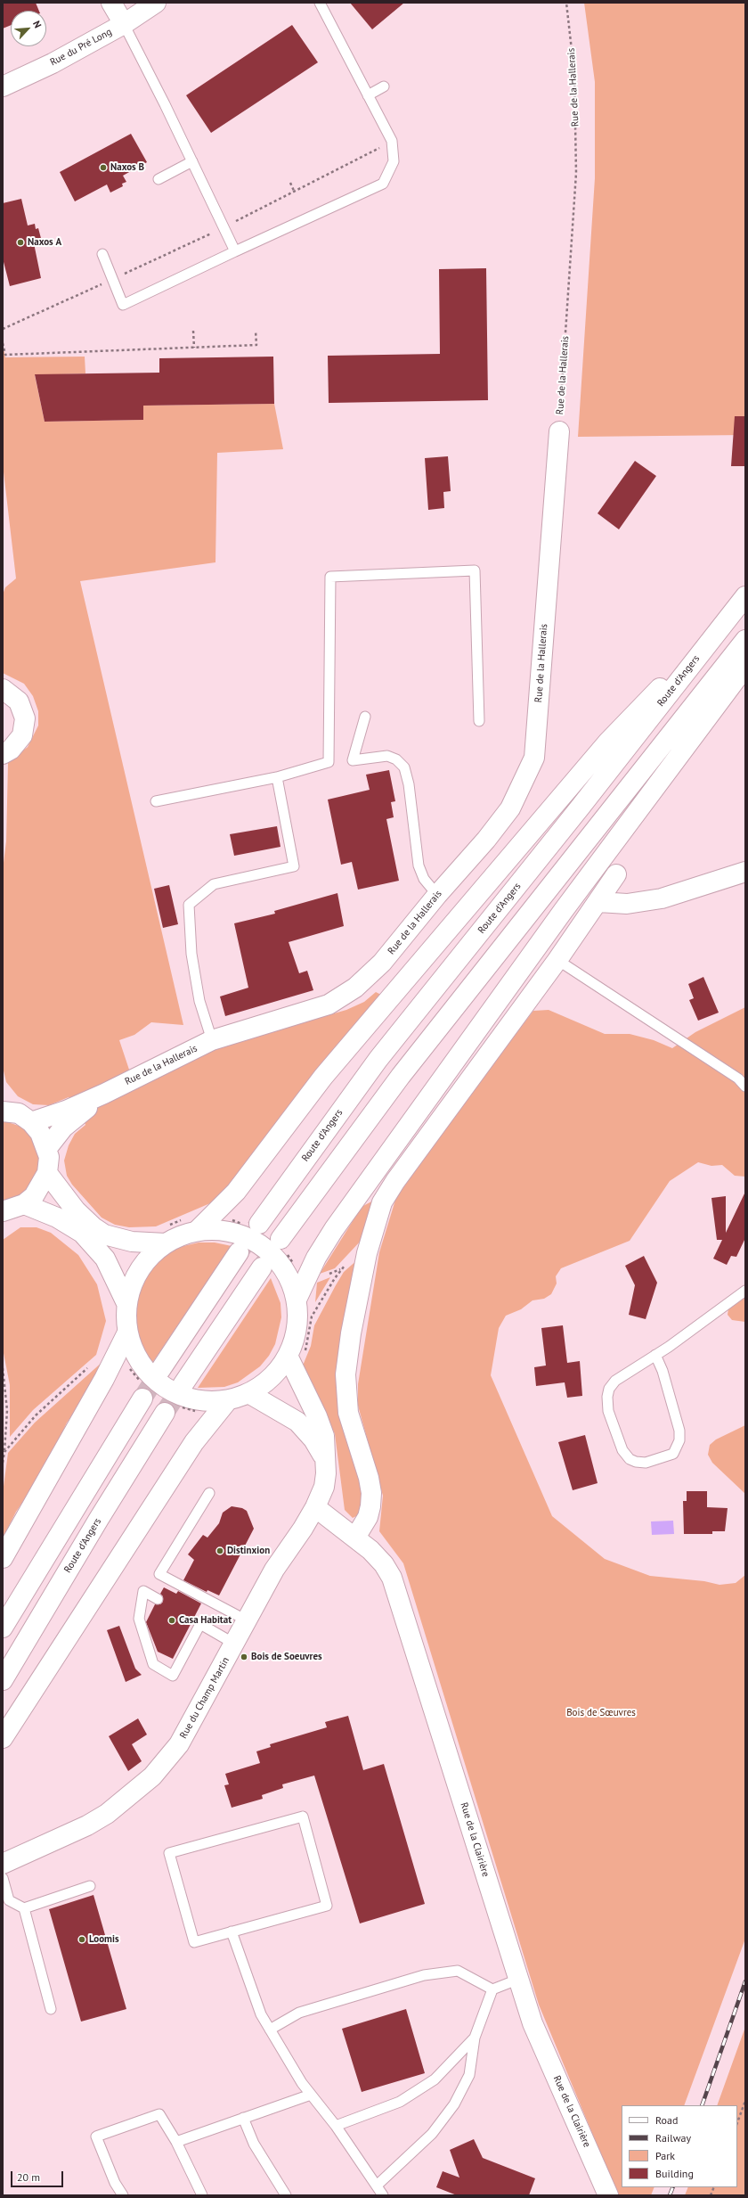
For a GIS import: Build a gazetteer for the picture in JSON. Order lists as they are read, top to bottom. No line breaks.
{"streets":{"main road":["Rue du Pré Long","Rue de la Hallerais","Route d'Angers","Rue du Champ Martin","Rue de la Clairière"]},"crossings":[["Rue du Champ Martin","Rue de la Clairière"]],"parks":["Bois de Sœuvres"],"places":["Naxos B","Naxos A","Distinxion","Casa Habitat","Bois de Soeuvres","Loomis"],"legend":["Road","Railway","Park","Building"],"scale_bar":"20 m","north":"top right"}
